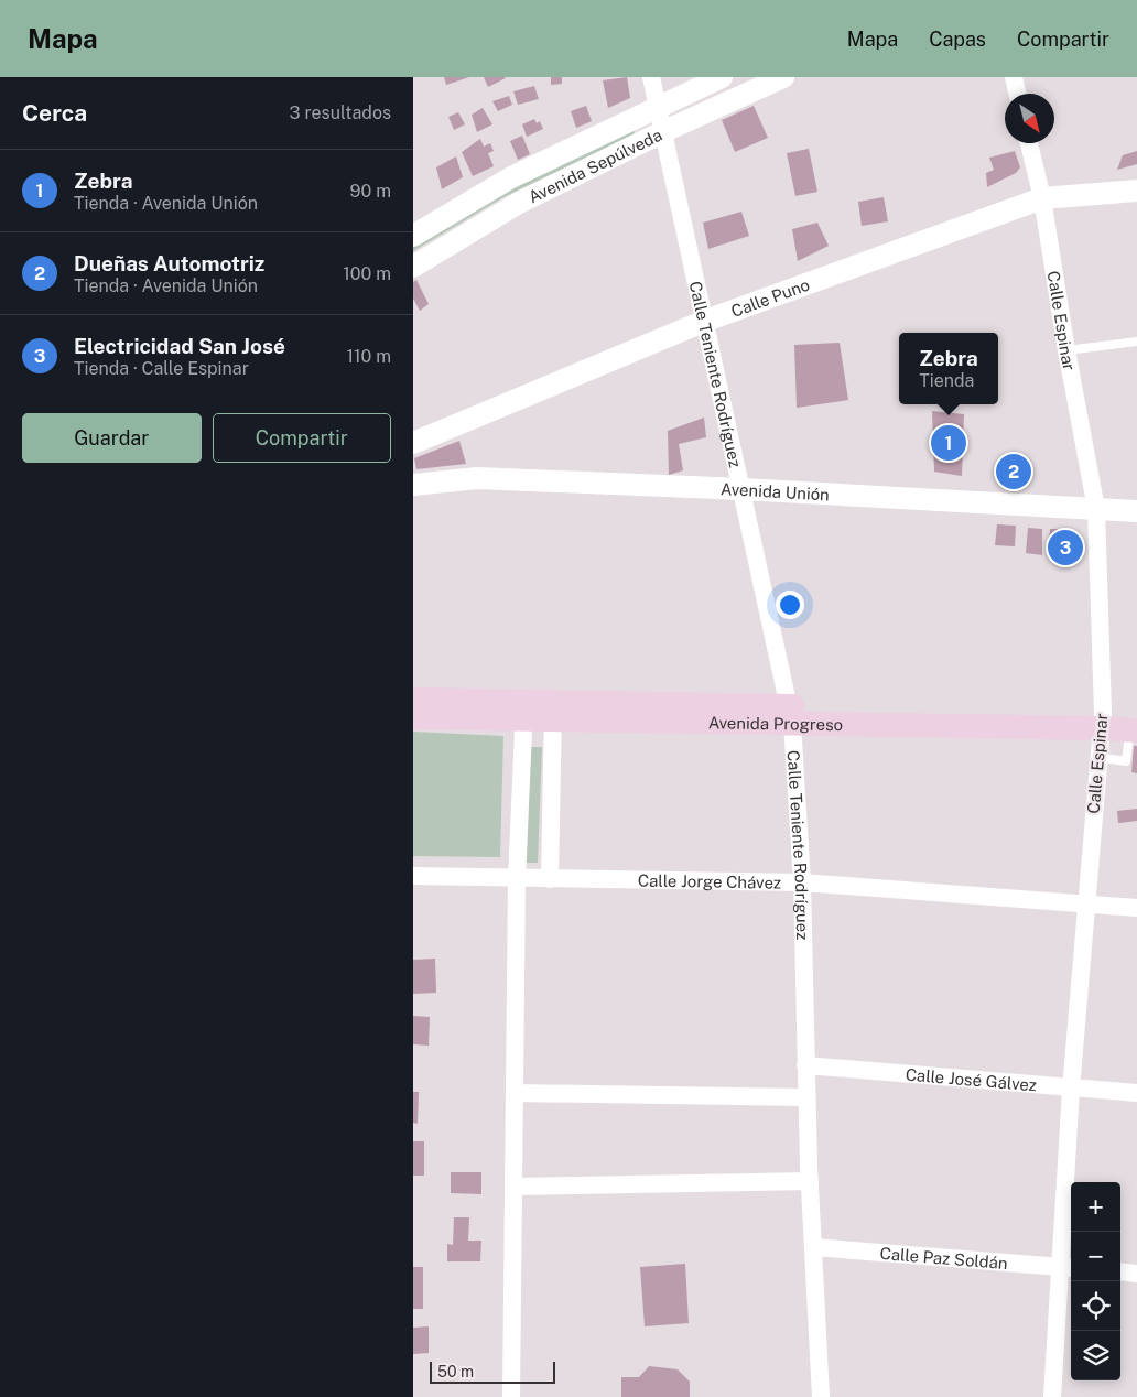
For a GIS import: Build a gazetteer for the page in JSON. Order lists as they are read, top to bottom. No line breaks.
{"streets":{"main road":["Avenida Progreso"],"street":["Avenida Sepúlveda","Calle Puno","Calle Espinar","Calle Teniente Rodríguez","Avenida Unión","Calle Jorge Chávez","Calle José Gálvez","Calle Paz Soldán"]},"crossings":[["Avenida Sepúlveda","Calle Teniente Rodríguez"],["Calle Puno","Calle Espinar"],["Calle Puno","Calle Teniente Rodríguez"],["Calle Espinar","Avenida Unión"],["Calle Espinar","Avenida Progreso"],["Calle Espinar","Calle Jorge Chávez"],["Calle Espinar","Calle José Gálvez"],["Calle Espinar","Calle Paz Soldán"],["Calle Teniente Rodríguez","Avenida Unión"],["Calle Teniente Rodríguez","Avenida Progreso"],["Calle Teniente Rodríguez","Calle Jorge Chávez"],["Calle Teniente Rodríguez","Calle José Gálvez"],["Calle Teniente Rodríguez","Calle Paz Soldán"]],"scale_bar":"50 m","north":"bottom right","page":{"header":"Mapa","nav":["Mapa","Capas","Compartir"],"heading":["Cerca","3 resultados"],"list":[{"mark":"1","name":"Zebra","note":"Tienda · Avenida Unión","value":"90 m"},{"mark":"2","name":"Dueñas Automotriz","note":"Tienda · Avenida Unión","value":"100 m"},{"mark":"3","name":"Electricidad San José","note":"Tienda · Calle Espinar","value":"110 m"}],"popup":["Zebra","Tienda"],"buttons":["Guardar","Compartir"],"pins":["1","2","3"],"map_buttons":["+","−"],"scale":"50 m"}}
